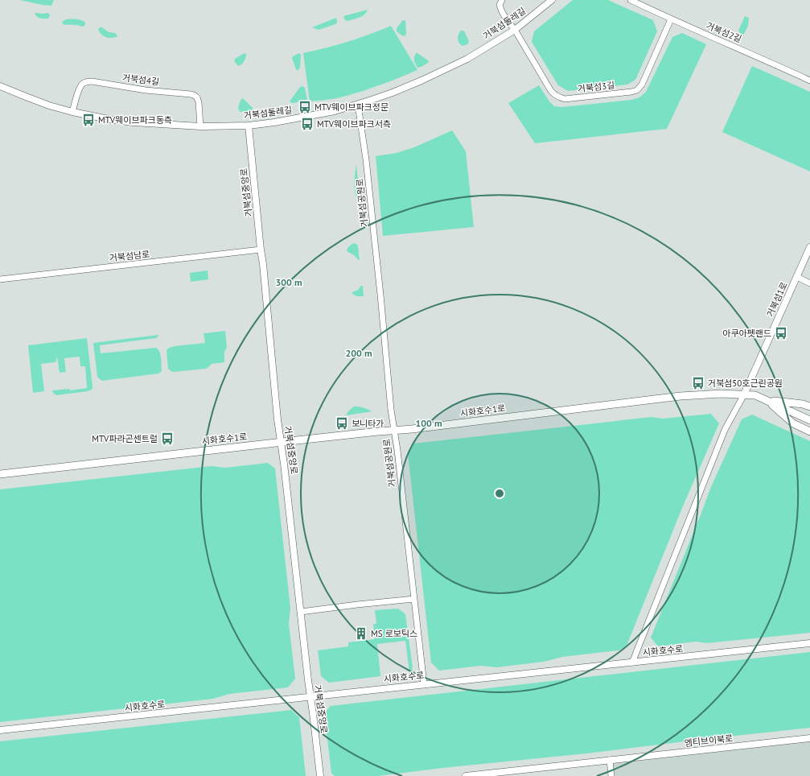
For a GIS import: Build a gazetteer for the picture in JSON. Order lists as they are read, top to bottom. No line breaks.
{"streets":{"main road":["시화호수1로"],"street":["거북섬둘레길","거북섬2길","거북섬4길","거북섬3길","거북섬중앙로","거북섬공원로","거북섬남로","거북섬1로","시화호수로","엠티브이북로"]},"crossings":[["거북섬둘레길","거북섬4길"],["거북섬둘레길","거북섬3길"],["거북섬둘레길","거북섬중앙로"],["거북섬둘레길","거북섬공원로"],["거북섬2길","거북섬3길"],["거북섬중앙로","거북섬남로"],["거북섬중앙로","시화호수1로"],["거북섬중앙로","시화호수로"],["거북섬공원로","시화호수1로"],["거북섬공원로","시화호수로"],["거북섬1로","시화호수1로"]],"places":{"bus stop":["MTV웨이브파크정문","MTV웨이브파크동측","MTV웨이브파크서측","아쿠아펫랜드","거북섬50호근린공원","보니타가","MTV파라곤센트럴"],"building":["MS 로보틱스"]},"rings":["300 m","200 m","100 m"]}
